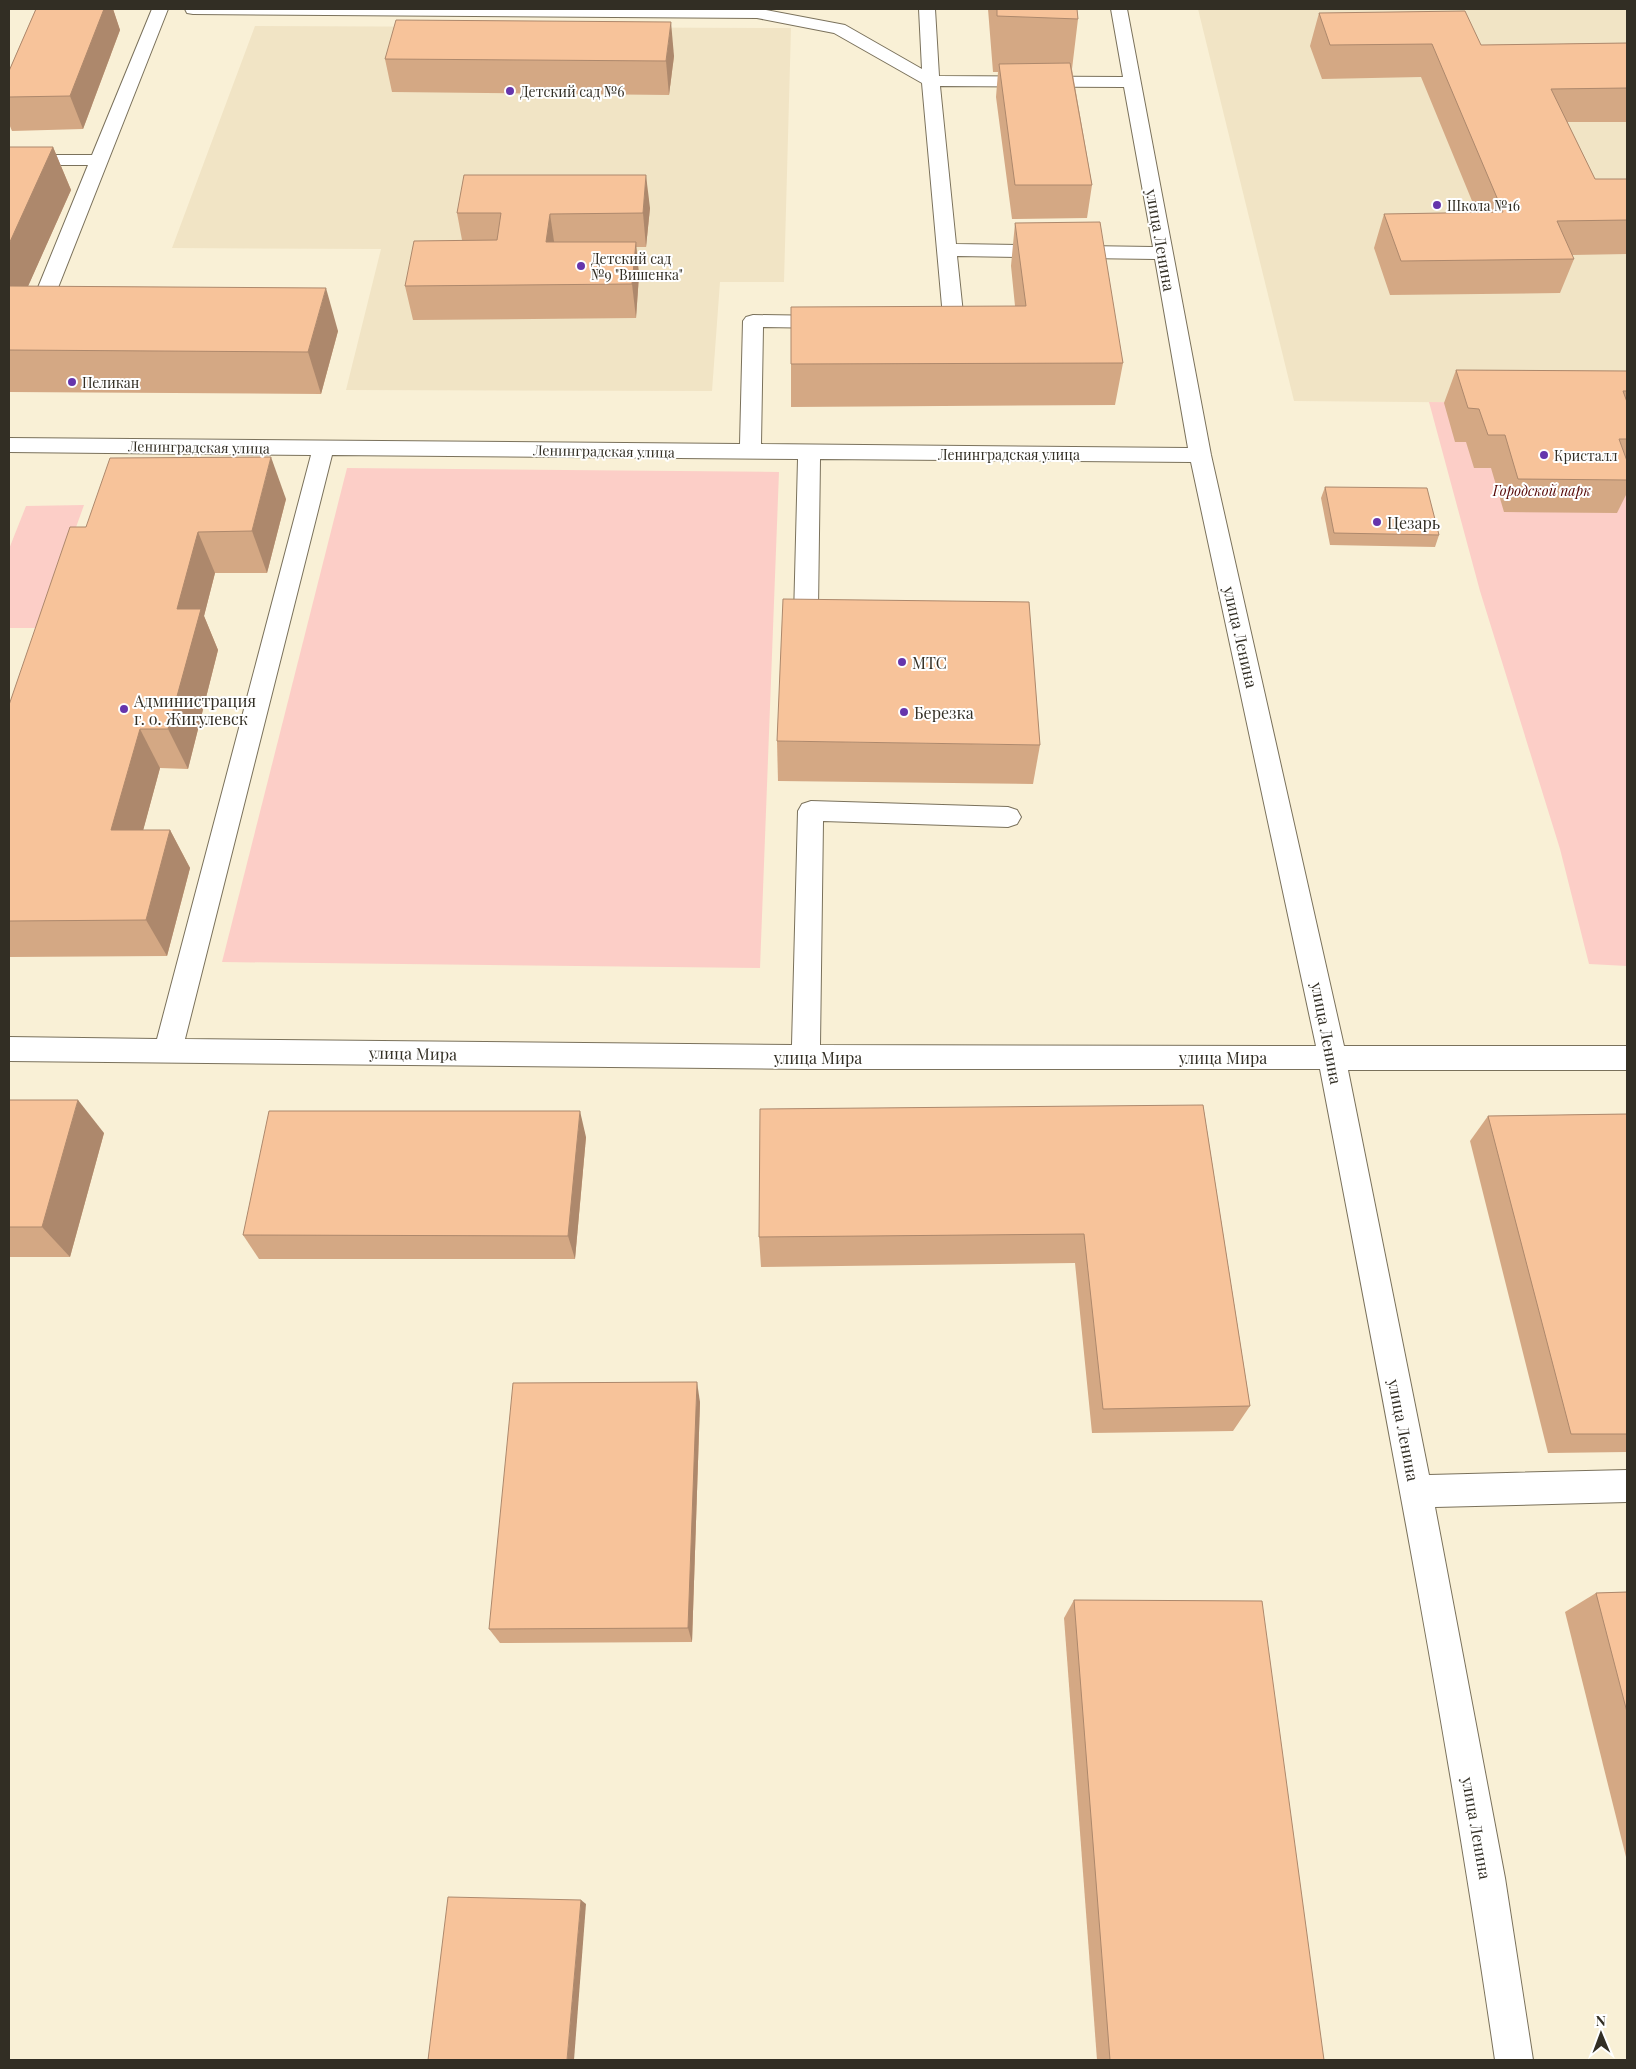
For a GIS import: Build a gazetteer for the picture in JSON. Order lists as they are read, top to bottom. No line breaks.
{"streets":{"street":["улица Ленина","Ленинградская улица","улица Мира"]},"crossings":[["улица Ленина","Ленинградская улица"],["улица Ленина","улица Мира"]],"parks":["Городской парк"],"places":["Детский сад №6","Школа №16","Детский сад №9 \"Вишенка\"","Пеликан","Кристалл","Цезарь","МТС","Администрация г. о. Жигулевск","Березка"],"north":"top"}
